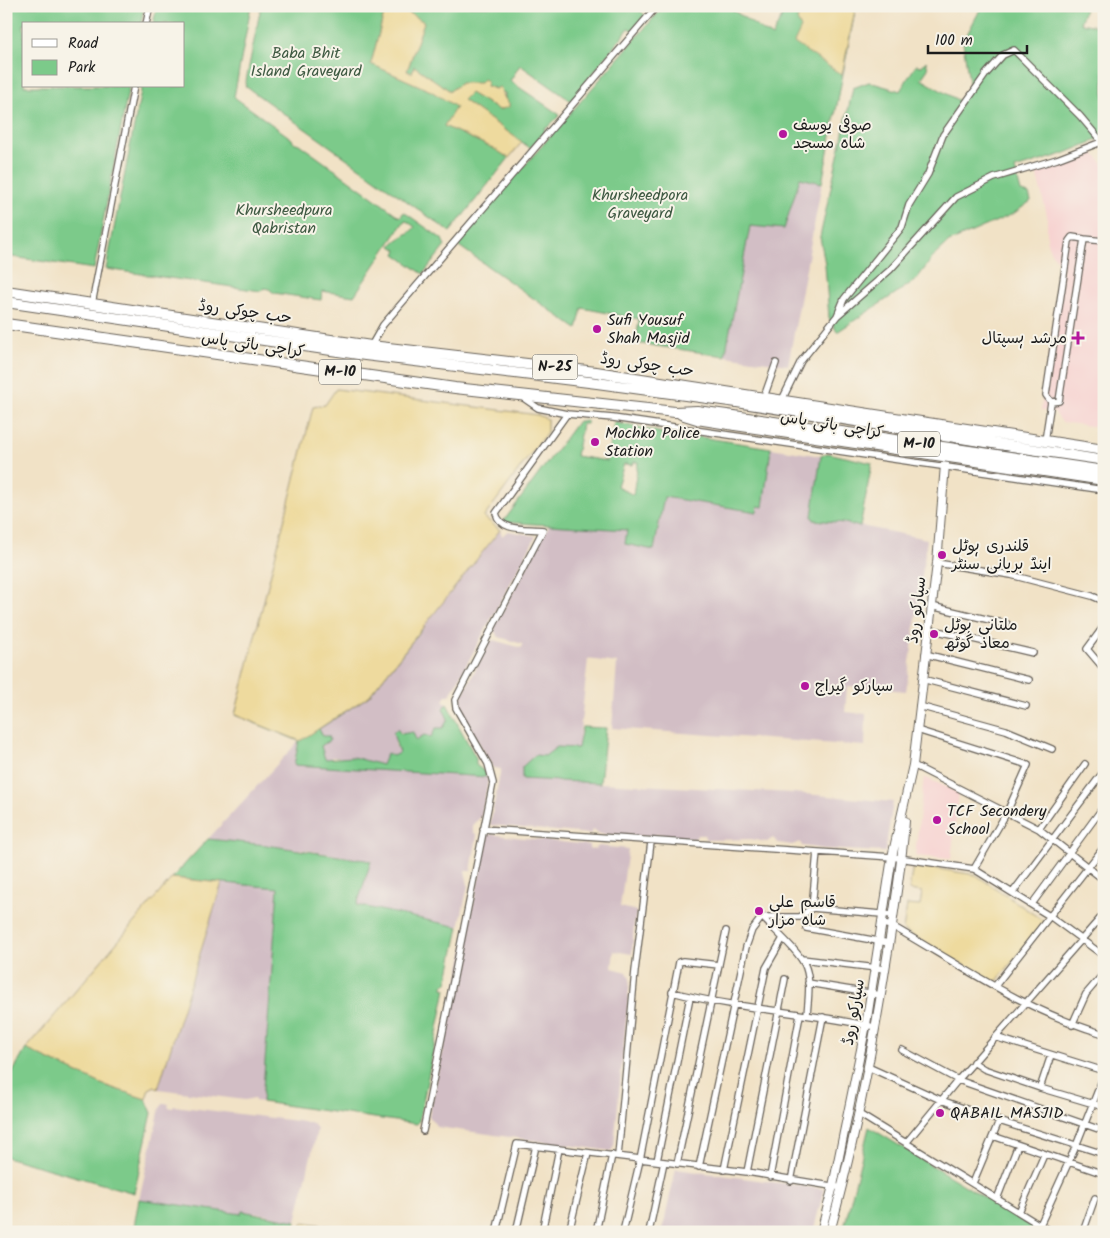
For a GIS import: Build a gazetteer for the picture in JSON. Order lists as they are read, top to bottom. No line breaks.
{"streets":{"highway":["حب چوکی روڈ","کراچی بائی پاس","N-25","M-10"],"street":["سپارکو روڈ"]},"crossings":[["حب چوکی روڈ","سپارکو روڈ"]],"parks":["Baba Bhit Island Graveyard","Khursheedpora Graveyard","Khursheedpura Qabristan"],"places":{"other":["صوفی یوسف شاہ مسجد","Sufi Yousuf Shah Masjid","Mochko Police Station","قلندری ہوٹل اینڈ بریانی سنٹر","ملتانی ہوٹل معاذ گوٹھ","سپارکو گیراج","TCF Secondery School","قاسم علی شاہ مزار","QABAIL MASJID"],"health":["مرشد ہسپتال"]},"legend":["Road","Park"],"scale_bar":"100 m"}
